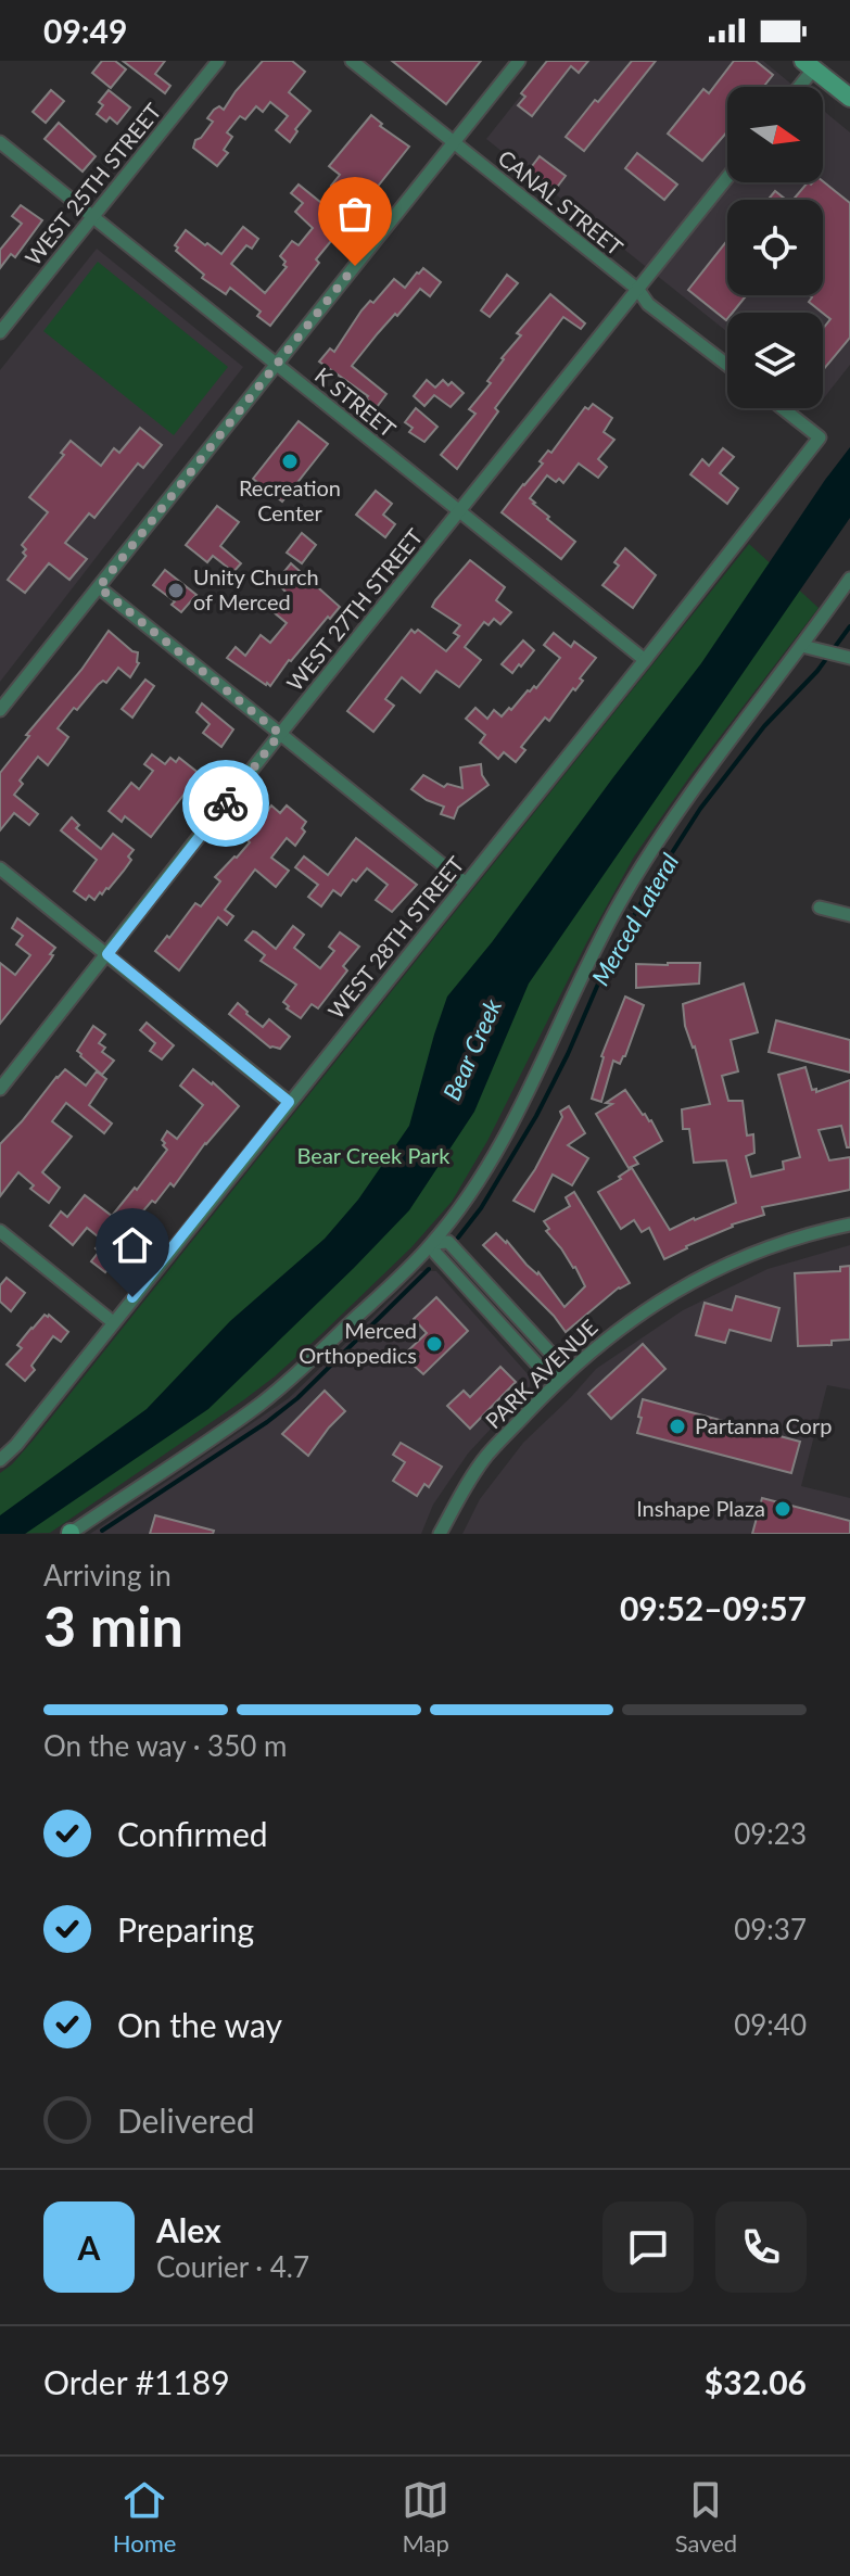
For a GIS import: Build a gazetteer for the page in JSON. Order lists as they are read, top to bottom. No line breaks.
{"streets":{"street":["WEST 25TH STREET","CANAL STREET","K STREET","WEST 27TH STREET","WEST 28TH STREET","PARK AVENUE"]},"crossings":[["WEST 25TH STREET","K STREET"],["CANAL STREET","WEST 27TH STREET"],["K STREET","WEST 27TH STREET"],["K STREET","WEST 28TH STREET"]],"water":["Merced Lateral","Bear Creek"],"parks":["Bear Creek Park"],"places":["Recreation Center","Unity Church of Merced","Merced Orthopedics","Partanna Corp","Inshape Plaza"],"north":"right","page":{"status":"09:49","heading":["3 min","Arriving in","09:52–09:57"],"panel":["Alex","Courier · 4.7","Order #1189","$32.06"],"bar":"On the way · 350 m","list":[["Confirmed","09:23"],["Preparing","09:37"],["On the way","09:40"],"Delivered"],"round":"A","tabs":["Home","Map","Saved"]}}
